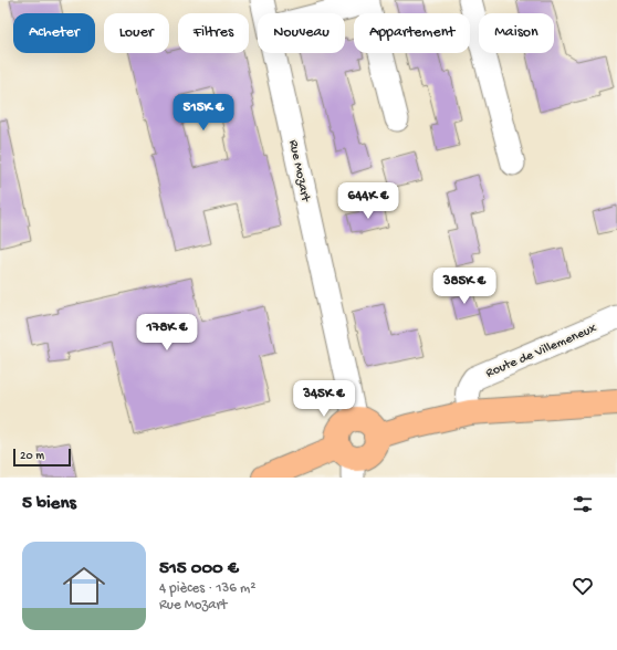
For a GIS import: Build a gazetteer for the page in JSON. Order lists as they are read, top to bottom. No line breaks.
{"streets":{"street":["Rue Mozart","Route de Villemeneux"]},"scale_bar":"20 m","page":{"chip":["Acheter","Louer","Filtres","Nouveau","Appartement","Maison"],"price":["515K €","644K €","385K €","178K €","345K €"],"scale":"20 m","heading":"5 biens","list":[{"name":"515 000 €","note":"4 pièces · 136 m² · Rue Mozart"}]}}
